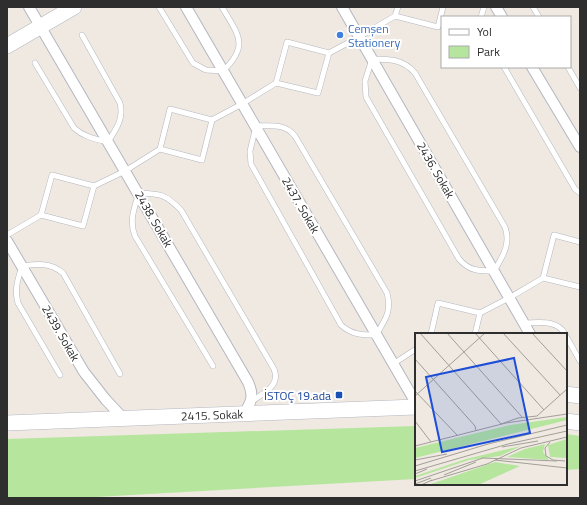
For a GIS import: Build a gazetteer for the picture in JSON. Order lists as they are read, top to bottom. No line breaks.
{"streets":{"main road":["2415. Sokak"],"street":["2436. Sokak","2437. Sokak","2438. Sokak","2439. Sokak"]},"crossings":[["2438. Sokak","2415. Sokak"],["2439. Sokak","2415. Sokak"]],"places":{"other":["Cemşen Stationery"],"transit":["İSTOÇ 19.ada"]},"legend":["Yol","Park"]}
